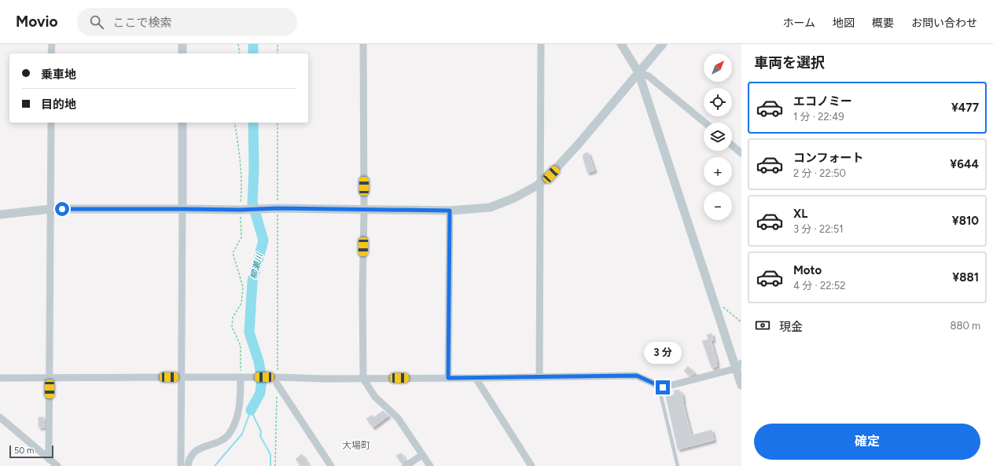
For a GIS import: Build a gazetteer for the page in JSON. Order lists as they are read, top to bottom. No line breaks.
{"districts":["大場町"],"water":["柳瀬川"],"scale_bar":"50 m","north":"top right","page":{"header":"Movio","search":"ここで検索","nav":["ホーム","地図","概要","お問い合わせ"],"heading":"車両を選択","map_buttons":["+","−"],"banner":["乗車地","目的地"],"list":[{"name":"エコノミー","note":"1 分 · 22:49","value":"¥477"},{"name":"コンフォート","note":"2 分 · 22:50","value":"¥644"},{"name":"XL","note":"3 分 · 22:51","value":"¥810"},{"name":"Moto","note":"4 分 · 22:52","value":"¥881"}],"pay":["現金","880 m"],"bubble":"3 分","buttons":"確定","scale":"50 m"}}
